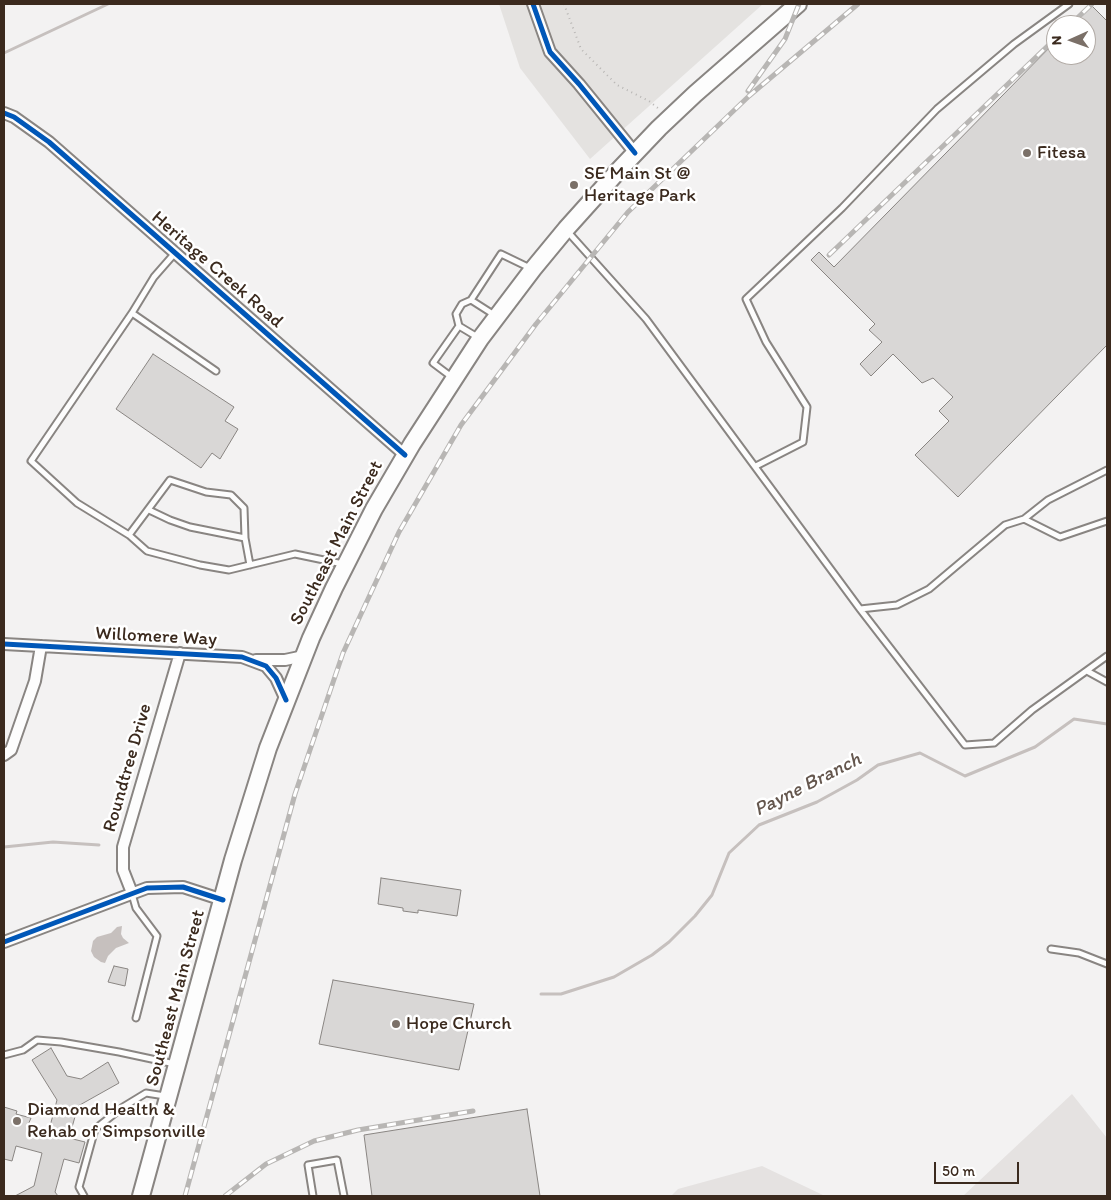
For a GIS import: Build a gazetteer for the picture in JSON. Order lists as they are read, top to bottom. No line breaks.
{"streets":{"main road":["Southeast Main Street"],"street":["Heritage Creek Road","Willomere Way","Roundtree Drive"]},"crossings":[["Heritage Creek Road","Southeast Main Street"],["Southeast Main Street","Willomere Way"],["Willomere Way","Roundtree Drive"]],"water":["Payne Branch"],"places":["Fitesa","SE Main St @ Heritage Park","Hope Church","Diamond Health & Rehab of Simpsonville"],"scale_bar":"50 m","north":"left"}
